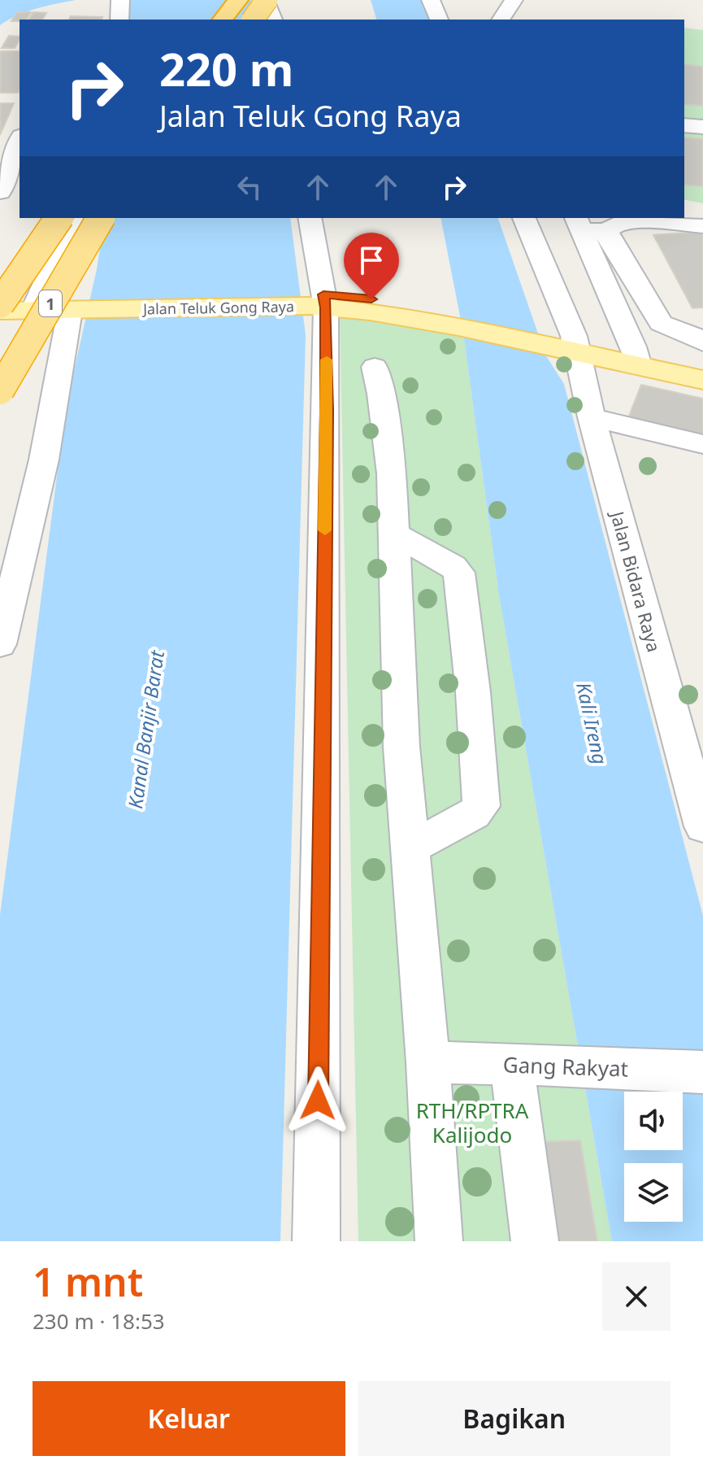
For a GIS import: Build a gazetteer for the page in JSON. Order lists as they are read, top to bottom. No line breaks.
{"streets":{"highway":["1"],"main road":["Jalan Teluk Gong Raya"],"street":["Jalan Bidara Raya","Gang Rakyat"]},"crossings":[["1","Jalan Teluk Gong Raya"],["Jalan Teluk Gong Raya","Jalan Bidara Raya"]],"water":["Kali Ireng","Kanal Banjir Barat"],"parks":["RTH/RPTRA Kalijodo"],"page":{"turn":["220 m","Jalan Teluk Gong Raya"],"heading":["1 mnt","230 m · 18:53"],"buttons":["Keluar","Bagikan"]}}
